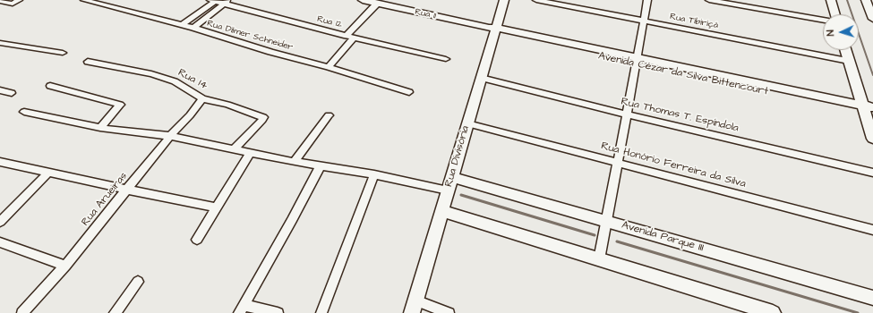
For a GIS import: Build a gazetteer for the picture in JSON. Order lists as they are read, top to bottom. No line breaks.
{"streets":{"street":["Rua 11","Rua Tibiriçá","Rua 12","Rua Dilmer Schneider","Avenida Cézar da Silva Bittencourt","Rua 14","Rua Thomas T. Espíndola","Rua Divisória","Rua Honório Ferreira da Silva","Rua Arueiras","Avenida Parque III"]},"crossings":[["Rua 11","Avenida Cézar da Silva Bittencourt"],["Rua 11","Rua Divisória"],["Avenida Cézar da Silva Bittencourt","Rua Divisória"],["Rua 14","Rua Arueiras"],["Rua Thomas T. Espíndola","Rua Divisória"],["Rua Divisória","Rua Honório Ferreira da Silva"],["Rua Divisória","Avenida Parque III"]],"north":"left"}
